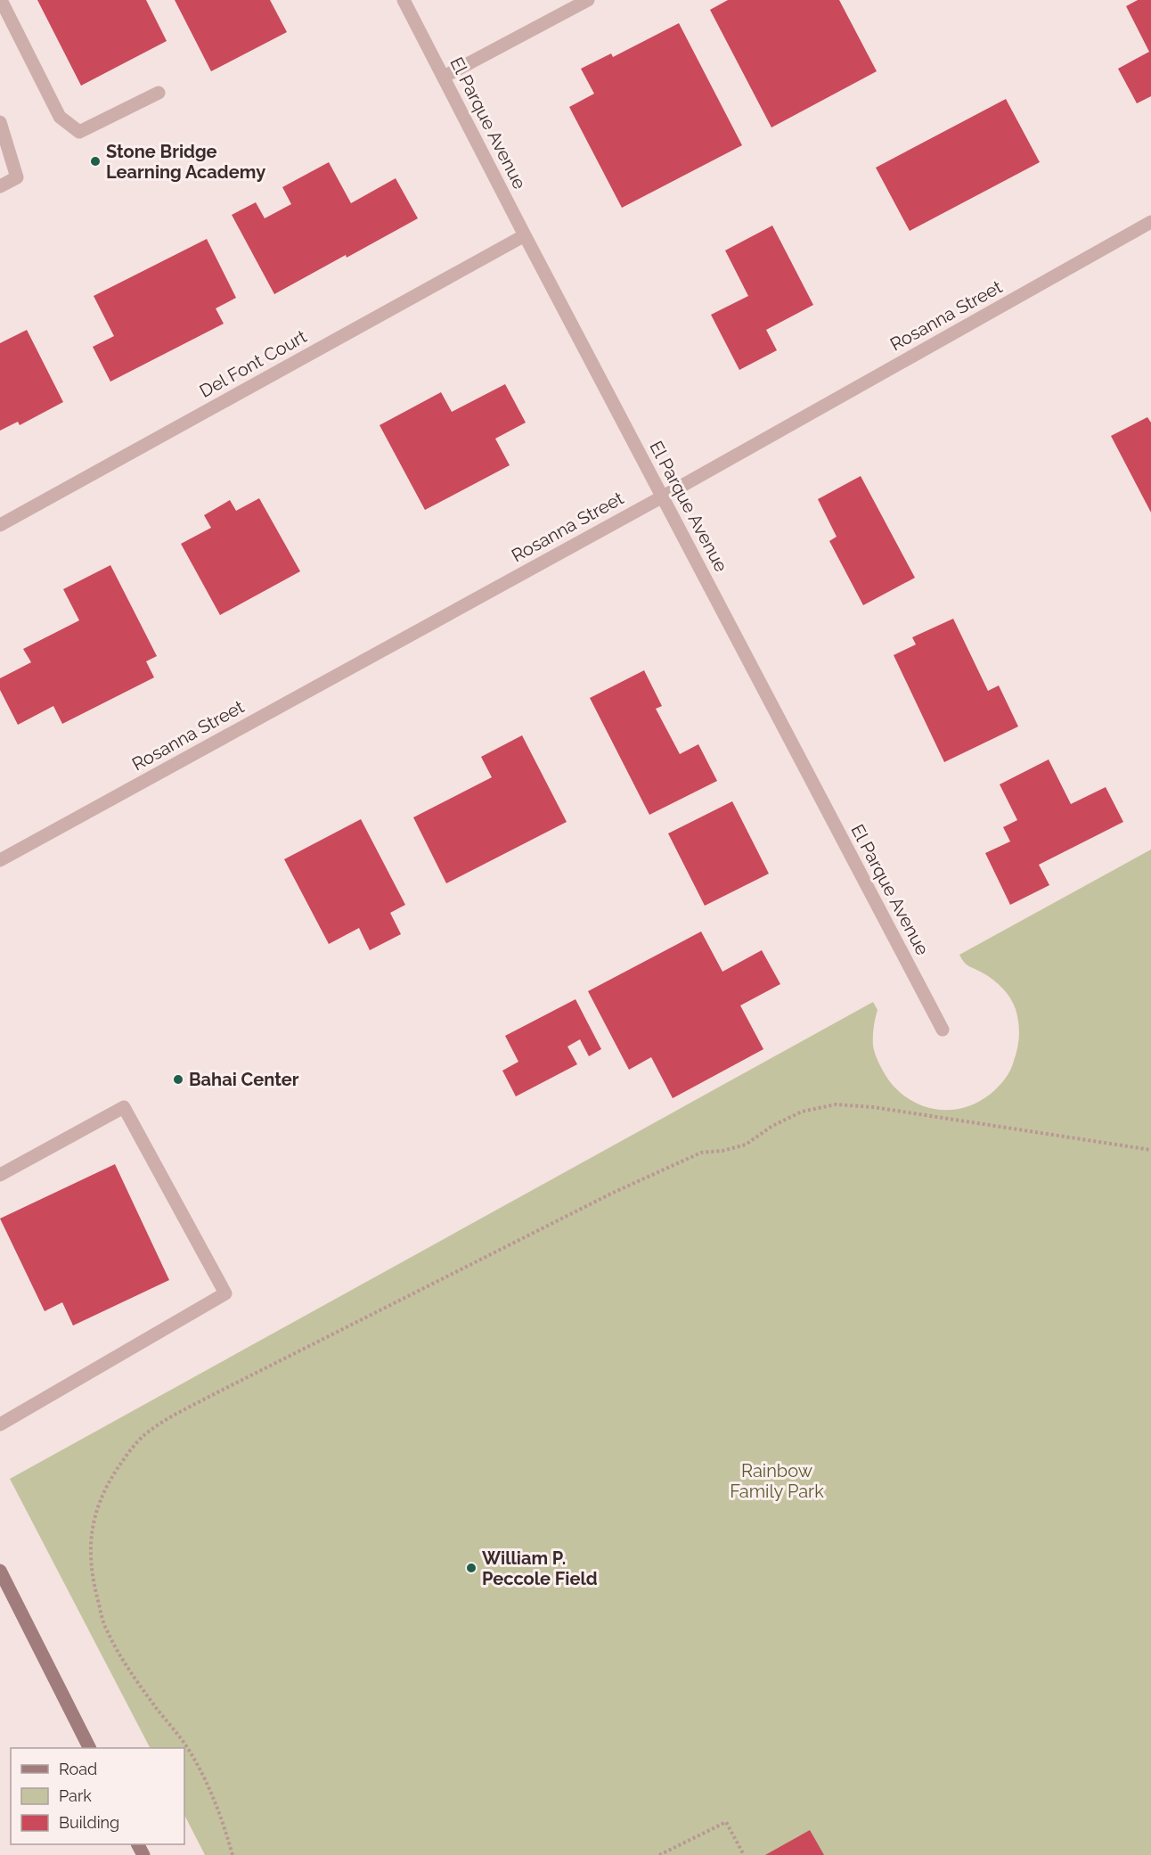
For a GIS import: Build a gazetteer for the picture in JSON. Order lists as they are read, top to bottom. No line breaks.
{"streets":{"street":["El Parque Avenue","Rosanna Street","Del Font Court"]},"crossings":[["El Parque Avenue","Rosanna Street"],["El Parque Avenue","Del Font Court"]],"parks":["Rainbow Family Park"],"places":["Stone Bridge Learning Academy","Bahai Center","William P. Peccole Field"],"legend":["Road","Park","Building"]}
